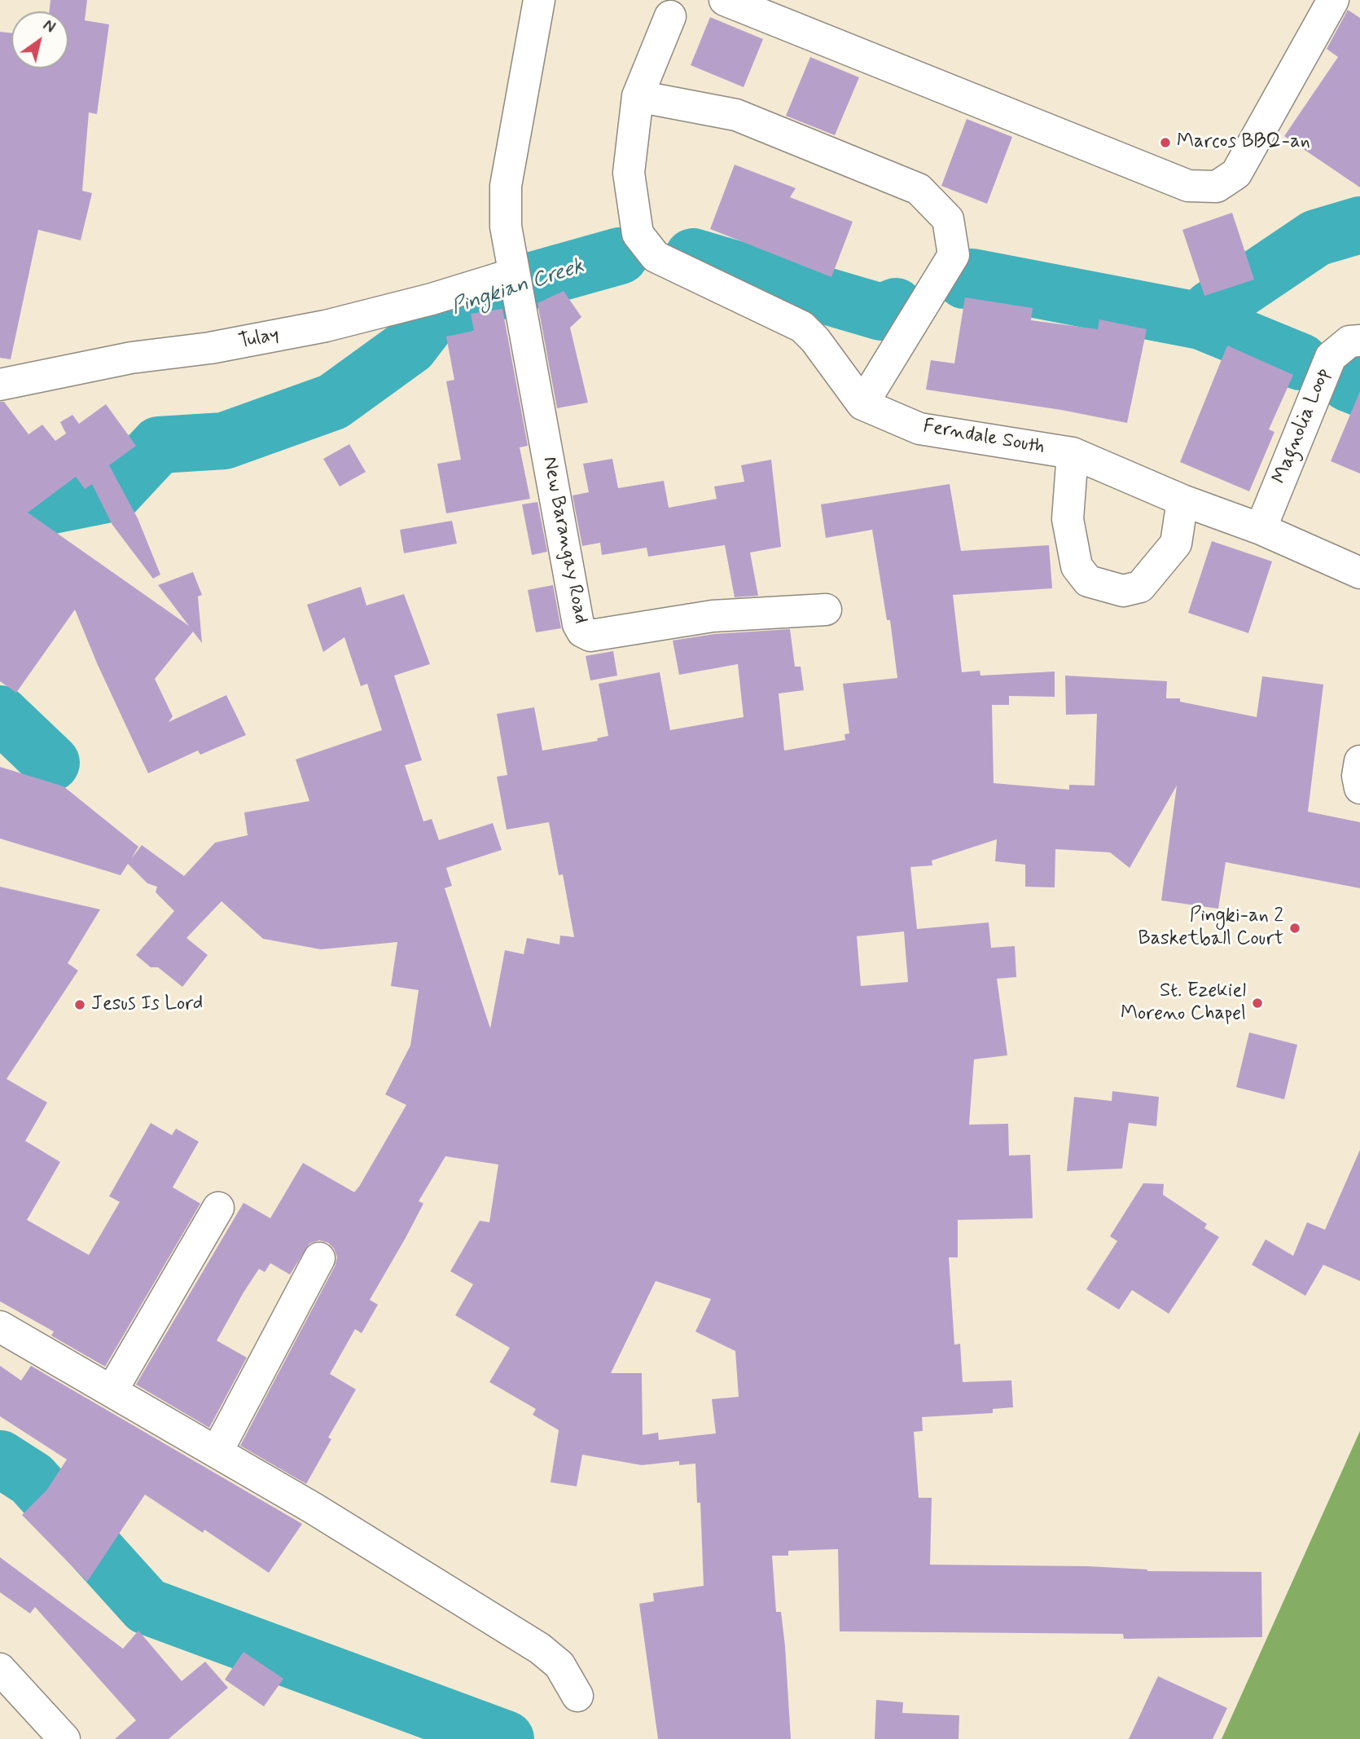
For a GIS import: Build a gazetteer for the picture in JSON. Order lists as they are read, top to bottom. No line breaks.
{"streets":{"street":["Tulay","Magnolia Loop","Ferndale South","New Barangay Road"]},"crossings":[["Tulay","New Barangay Road"],["Magnolia Loop","Ferndale South"]],"water":["Pingkian Creek"],"places":["Marcos BBQ-an","Pingki-an 2 Basketball Court","St. Ezekiel Moreno Chapel","Jesus Is Lord"],"north":"top right"}
